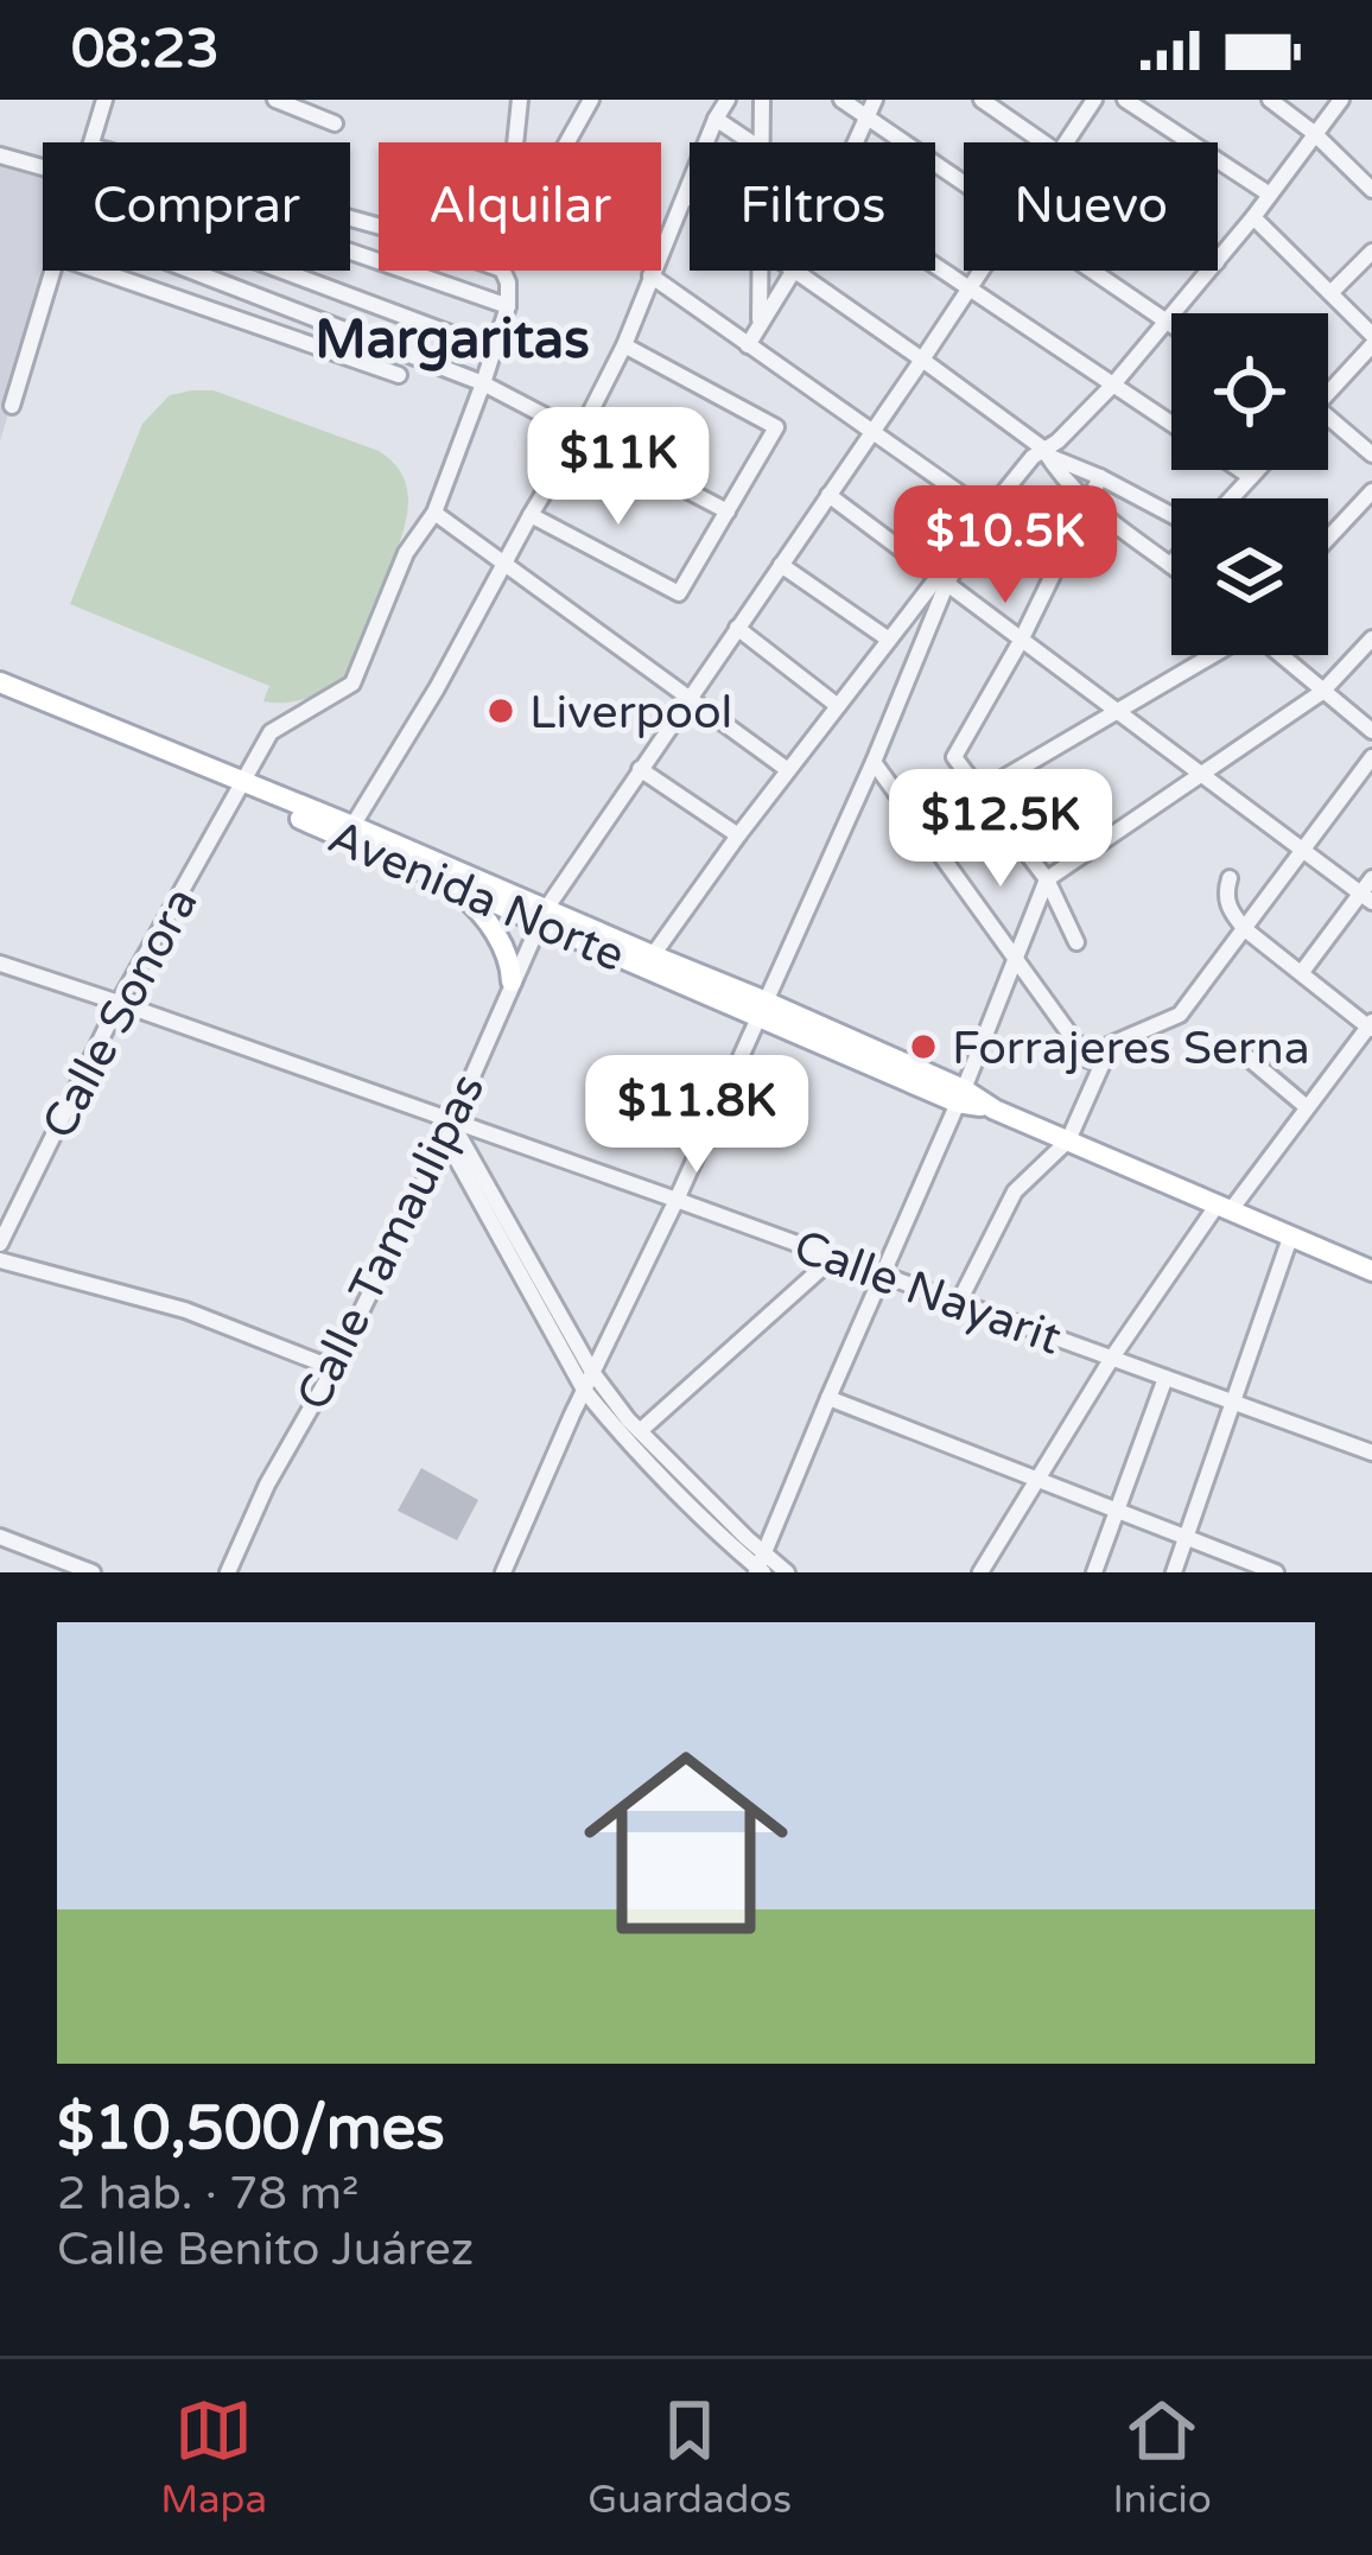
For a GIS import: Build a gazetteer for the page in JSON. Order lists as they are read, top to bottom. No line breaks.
{"streets":{"main road":["Avenida Norte"],"street":["Calle Sonora","Calle Tamaulipas","Calle Nayarit"]},"crossings":[["Avenida Norte","Calle Sonora"],["Avenida Norte","Calle Tamaulipas"],["Calle Sonora","Calle Nayarit"],["Calle Tamaulipas","Calle Nayarit"]],"districts":["Margaritas"],"places":["Liverpool","Forrajeres Serna"],"page":{"status":"08:23","chip":["Comprar","Alquilar","Filtros","Nuevo"],"price":["$11K","$10.5K","$12.5K","$11.8K"],"list":[{"name":"$10,500/mes","note":"2 hab. · 78 m² · Calle Benito Juárez"}],"tabs":["Mapa","Guardados","Inicio"]}}
